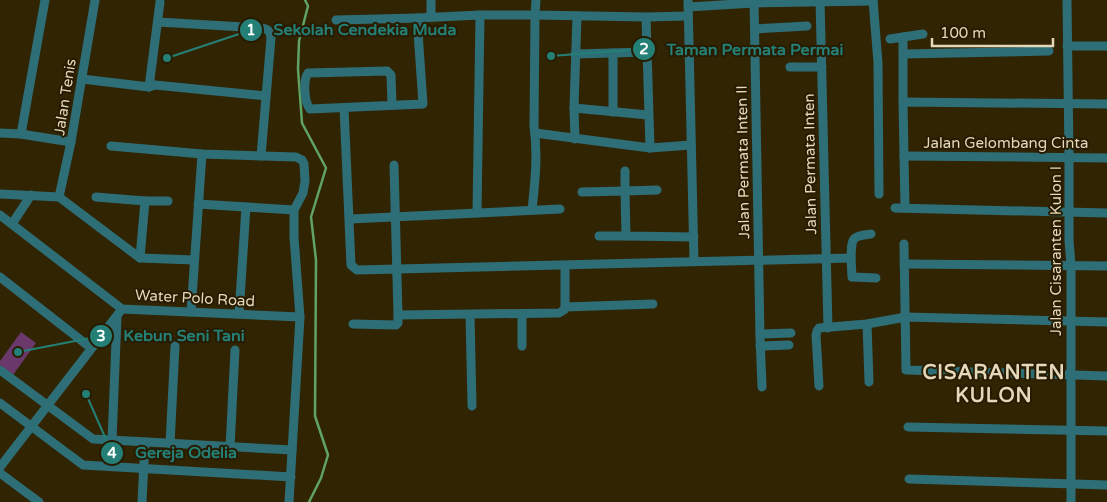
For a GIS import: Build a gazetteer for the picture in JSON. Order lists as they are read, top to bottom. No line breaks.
{"streets":{"street":["Jalan Tenis","Jalan Gelombang Cinta","Jalan Permata Inten II","Jalan Permata Inten","Jalan Cisaranten Kulon I","Water Polo Road"]},"crossings":[["Jalan Gelombang Cinta","Jalan Cisaranten Kulon I"]],"districts":["CISARANTEN KULON"],"places":["Taman Permata Permai","Sekolah Cendekia Muda","Kebun Seni Tani","Gereja Odelia"],"scale_bar":"100 m"}
